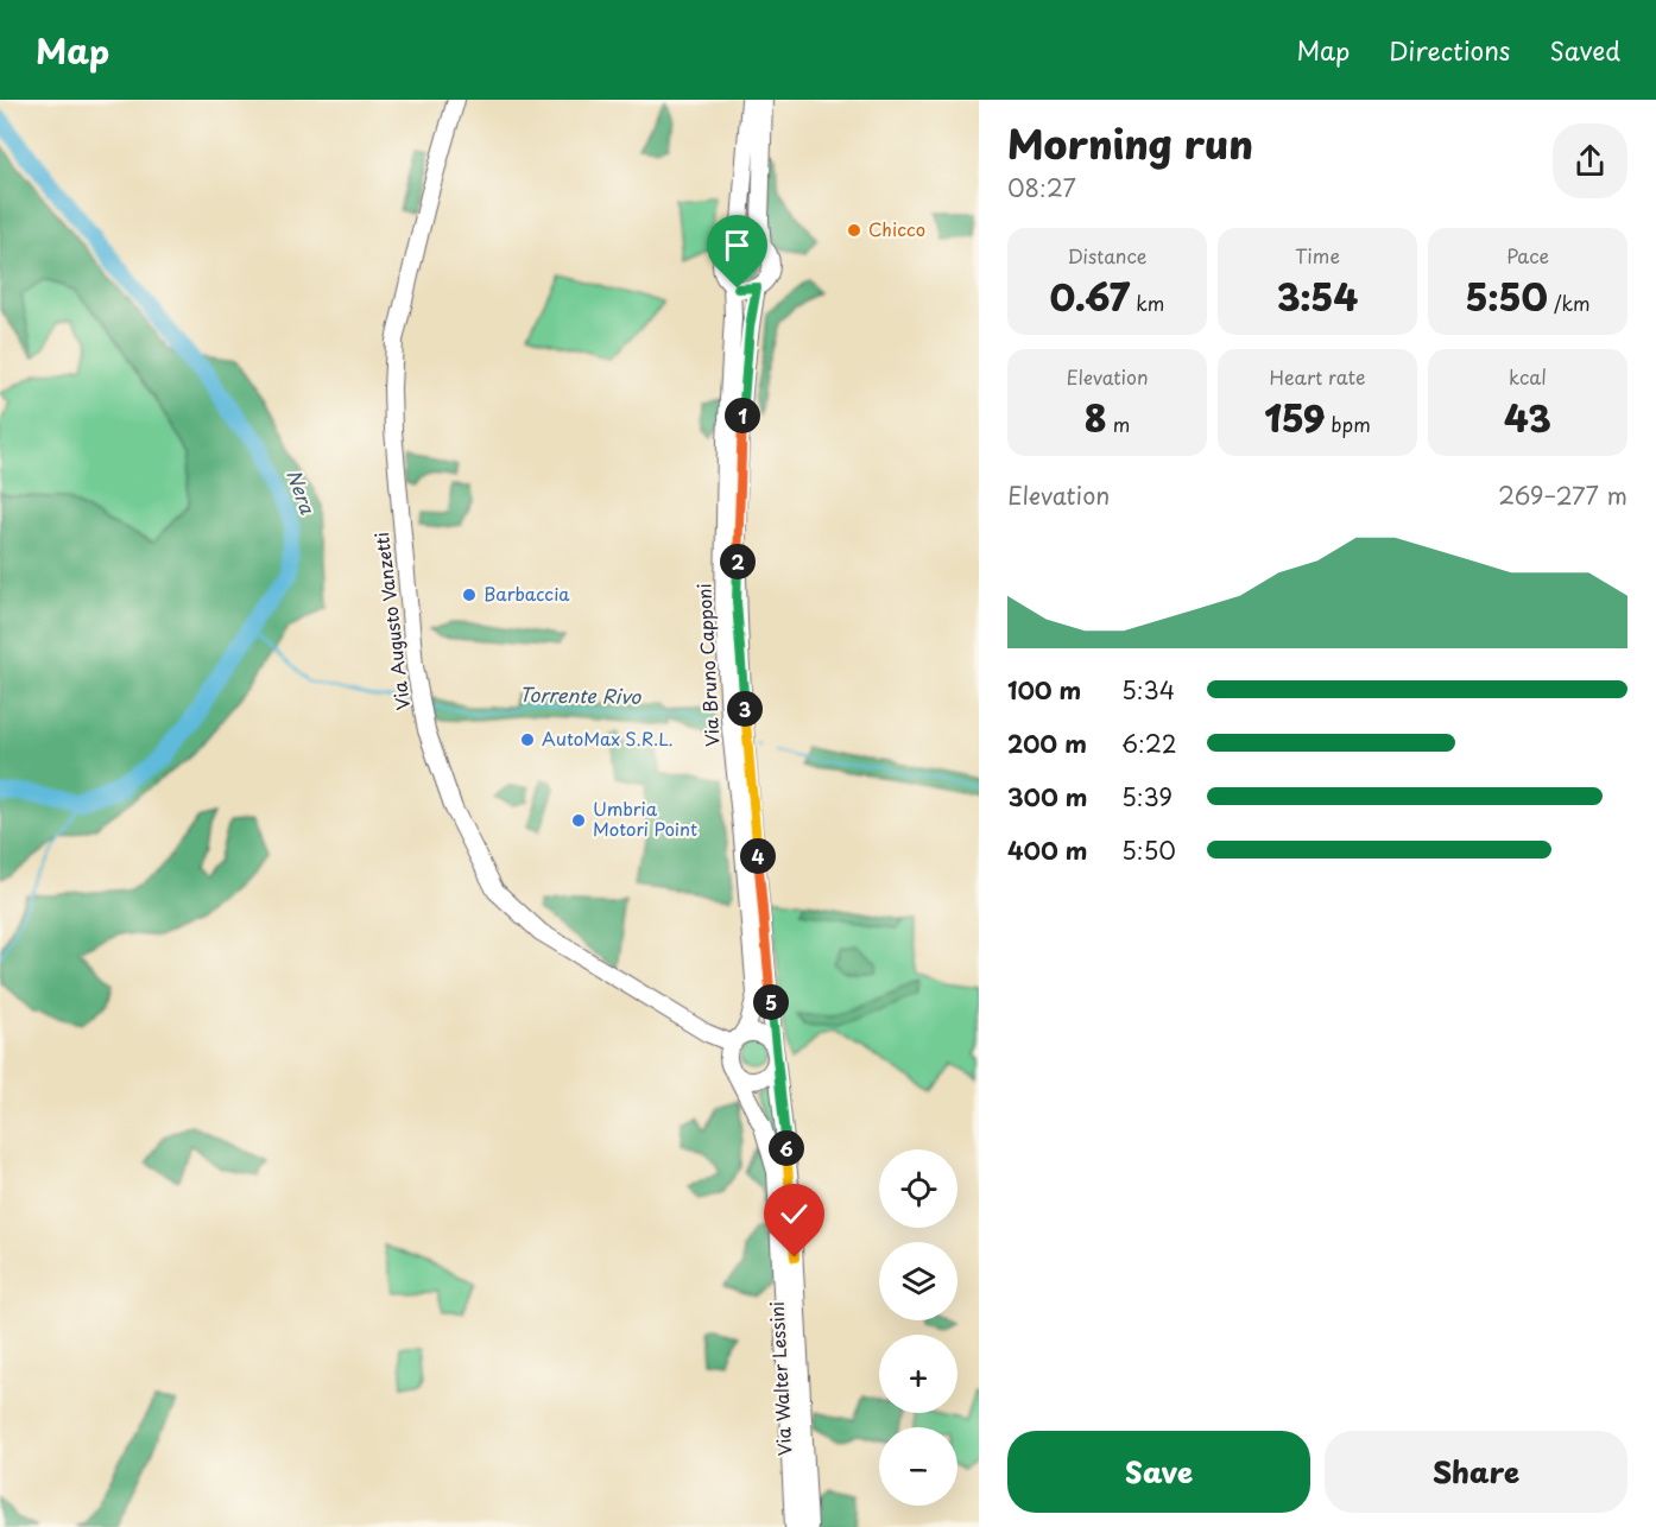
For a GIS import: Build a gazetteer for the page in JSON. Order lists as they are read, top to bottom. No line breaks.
{"streets":{"main road":["Via Augusto Vanzetti","Via Bruno Capponi","Via Walter Lessini"]},"crossings":[["Via Augusto Vanzetti","Via Bruno Capponi"],["Via Augusto Vanzetti","Via Walter Lessini"],["Via Bruno Capponi","Via Walter Lessini"]],"water":["Nera","Torrente Rivo"],"places":["Chicco","Barbaccia","AutoMax S.R.L.","Umbria Motori Point"],"page":{"header":"Map","nav":["Map","Directions","Saved"],"heading":["Morning run","08:27"],"stats":[["Distance","0.67 km"],["Time","3:54"],["Pace","5:50 /km"],["Elevation","8 m"],["Heart rate","159 bpm"],["kcal","43"]],"pins":["1","2","3","4","5","6"],"chart":["Elevation","269–277 m"],"list":[{"name":"100 m","note":"5:34"},{"name":"200 m","note":"6:22"},{"name":"300 m","note":"5:39"},{"name":"400 m","note":"5:50"}],"map_buttons":["+","−"],"buttons":["Save","Share"]}}
